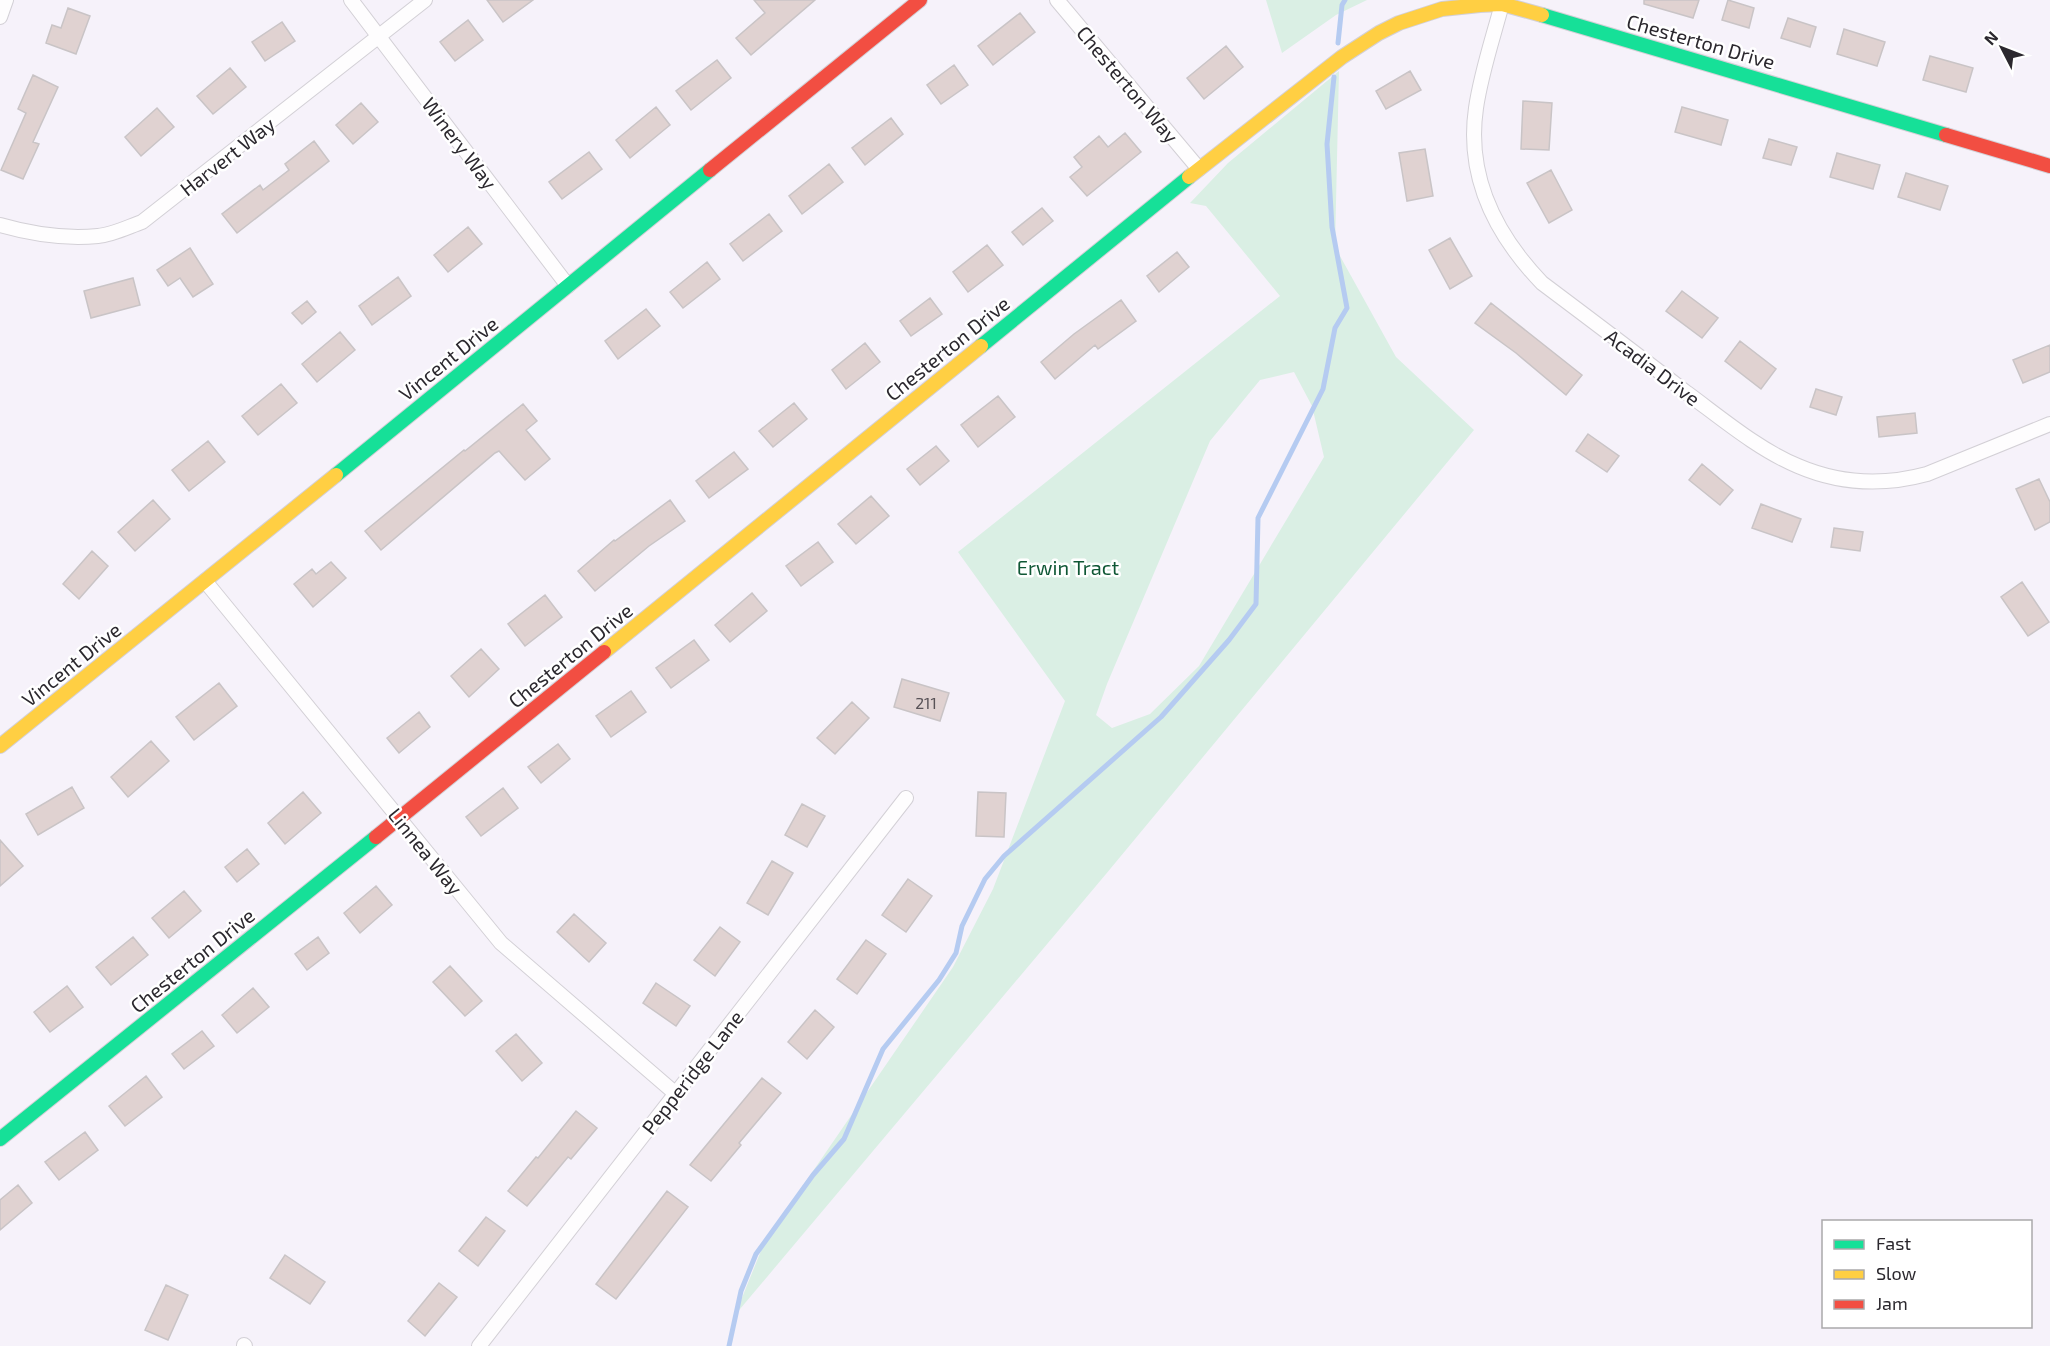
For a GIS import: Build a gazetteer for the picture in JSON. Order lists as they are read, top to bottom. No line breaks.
{"streets":{"street":["Chesterton Drive","Chesterton Way","Winery Way","Harvert Way","Vincent Drive","Acadia Drive","Linnea Way","Pepperidge Lane"]},"crossings":[["Chesterton Drive","Chesterton Way"],["Chesterton Drive","Acadia Drive"],["Chesterton Drive","Linnea Way"],["Winery Way","Harvert Way"],["Winery Way","Vincent Drive"],["Vincent Drive","Linnea Way"],["Linnea Way","Pepperidge Lane"]],"parks":["Erwin Tract"],"house_numbers":["211"],"legend":["Fast","Slow","Jam"],"north":"top left"}
